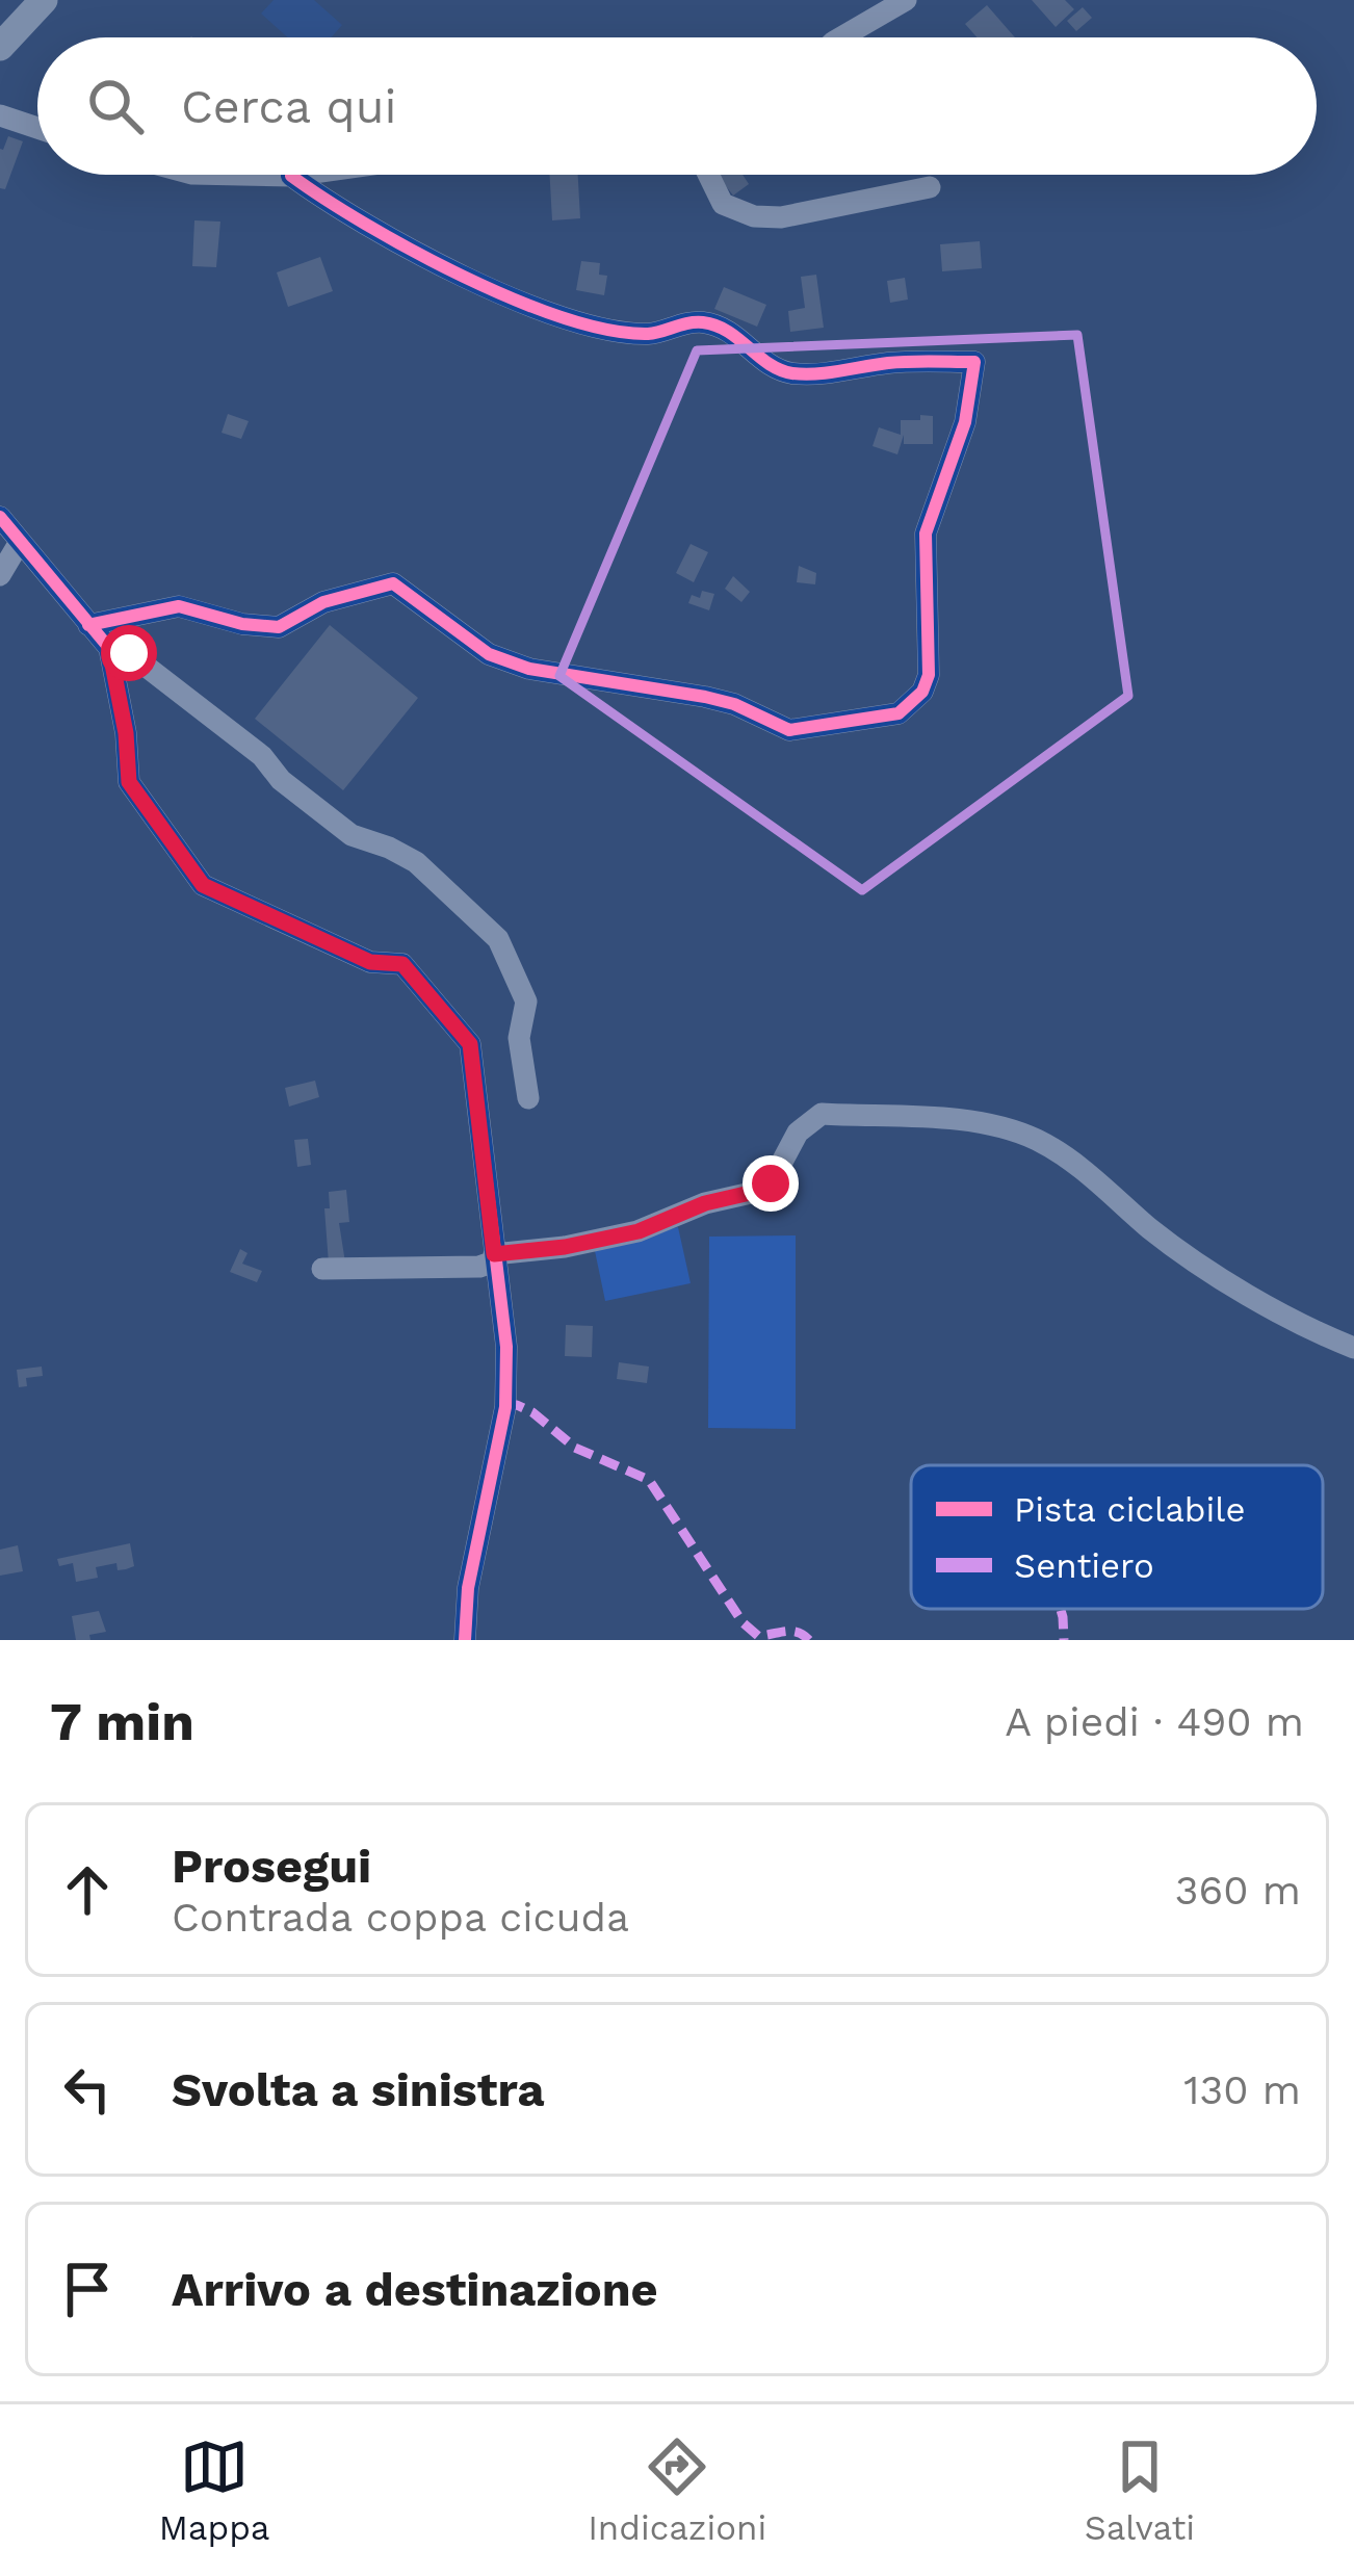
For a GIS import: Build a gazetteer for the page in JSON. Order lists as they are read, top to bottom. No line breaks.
{"legend":["Pista ciclabile","Sentiero"],"page":{"search":"Cerca qui","heading":["7 min","A piedi · 490 m"],"list":[["Prosegui","Contrada coppa cicuda","360 m"],["Svolta a sinistra","130 m"],"Arrivo a destinazione"],"nav":["Mappa","Indicazioni","Salvati"]}}
